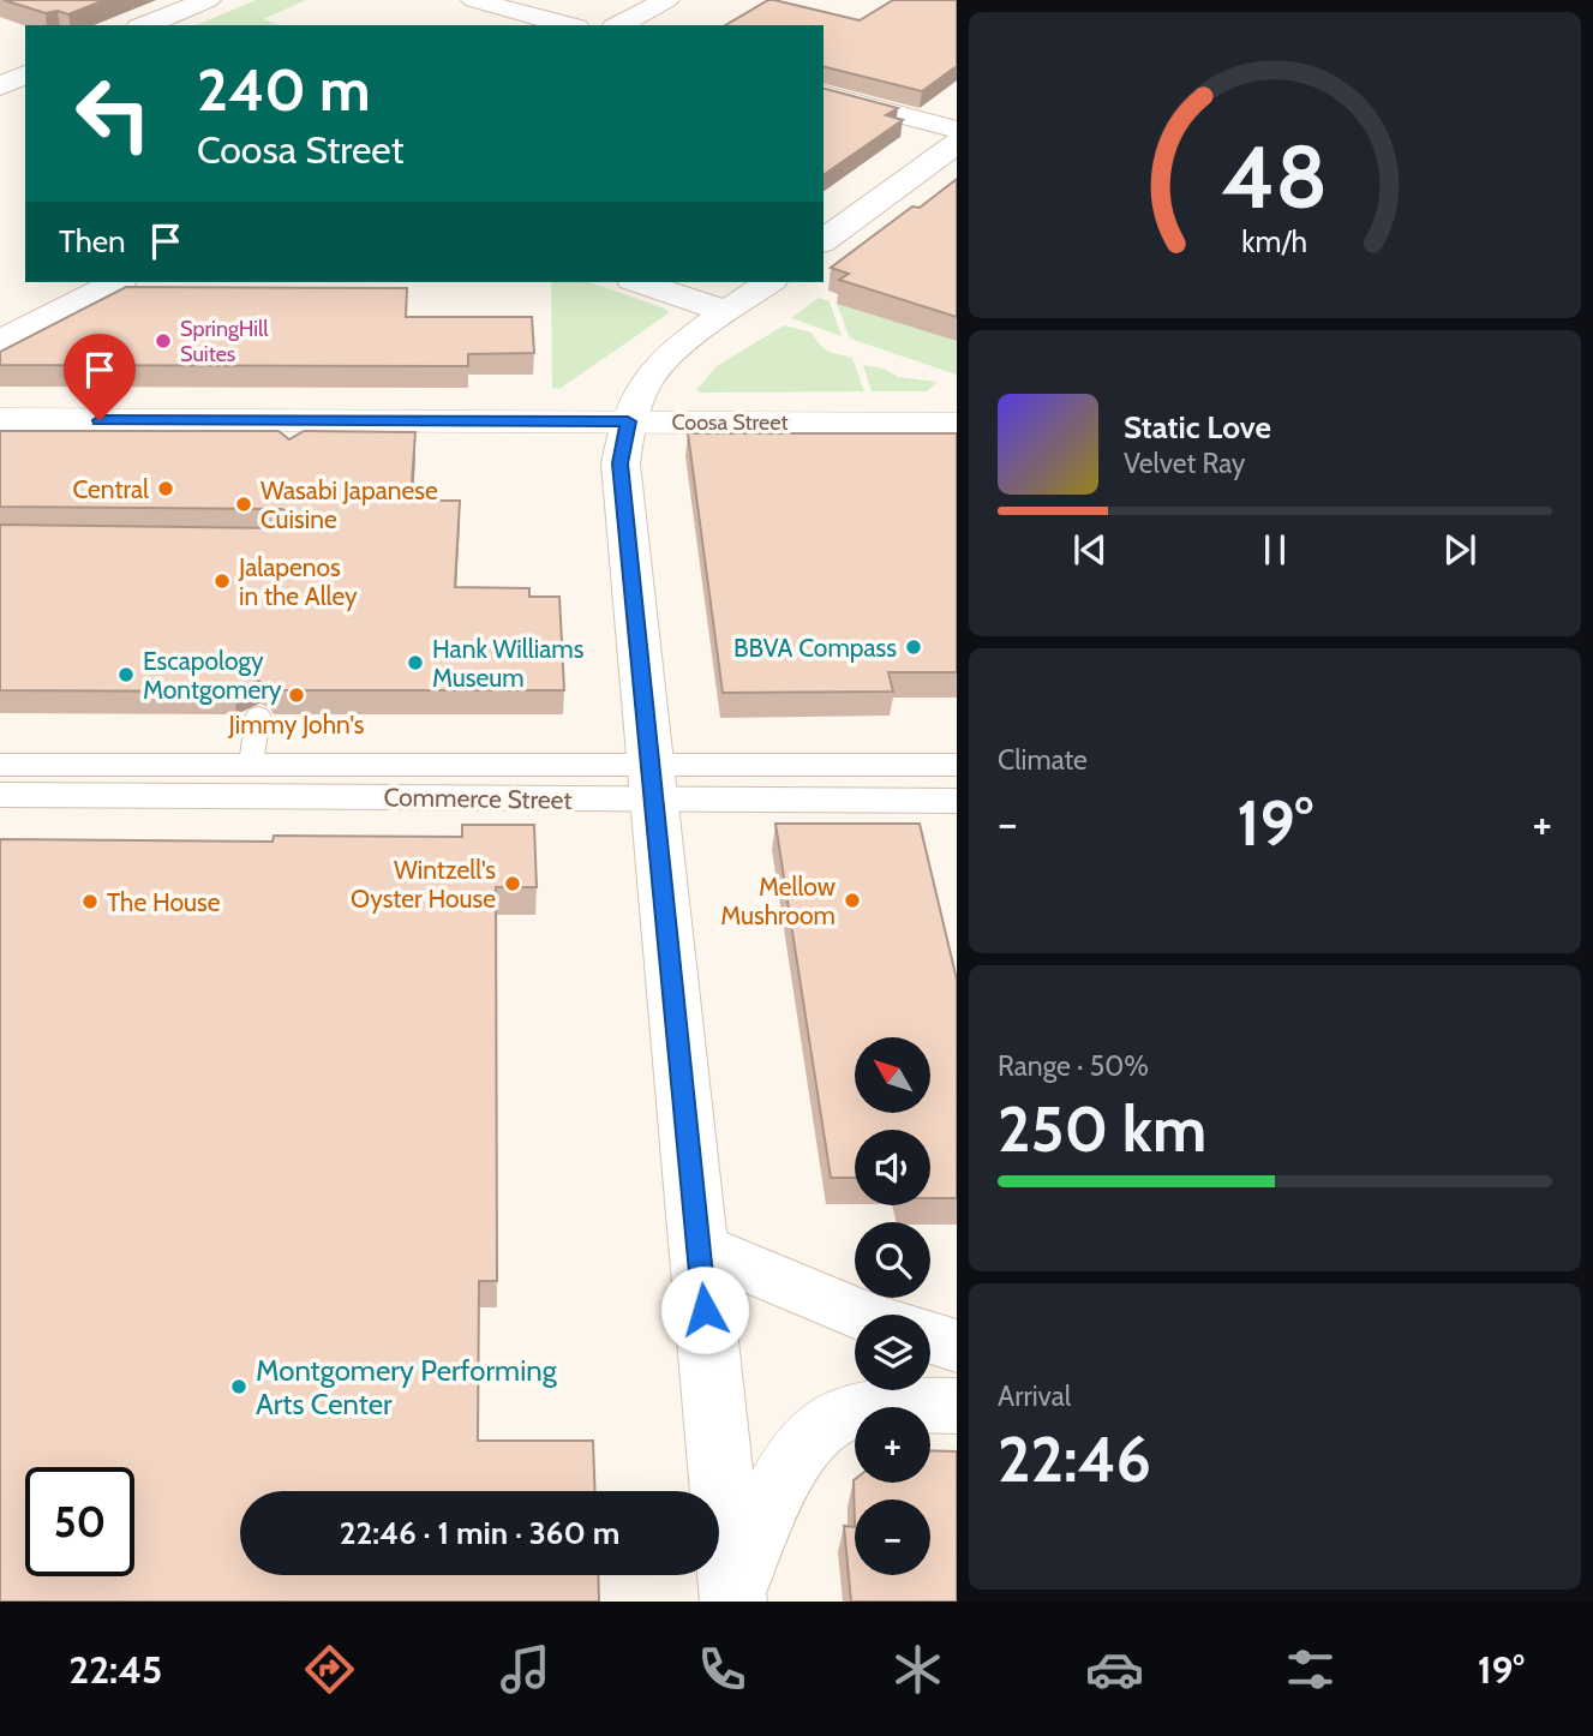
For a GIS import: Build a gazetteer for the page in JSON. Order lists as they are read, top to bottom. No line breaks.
{"streets":{"street":["Coosa Street","Commerce Street"]},"places":["SpringHill Suites","Central","Wasabi Japanese Cuisine","Jalapenos in the Alley","BBVA Compass","Hank Williams Museum","Escapology Montgomery","Jimmy John's","Wintzell's Oyster House","Mellow Mushroom","The House","Montgomery Performing Arts Center"],"north":"top left","page":{"turn":["240 m","Coosa Street"],"then":"Then","song":["Static Love","Velvet Ray"],"tile":["Climate",["Range · 50%","250 km"],["Arrival","22:46"]],"heat":["−","19°","+"],"map_buttons":["+","−"],"limit":"50","trip":"22:46 · 1 min · 360 m","tabs":["22:45","19°"],"gauge":["48","km/h"]}}
